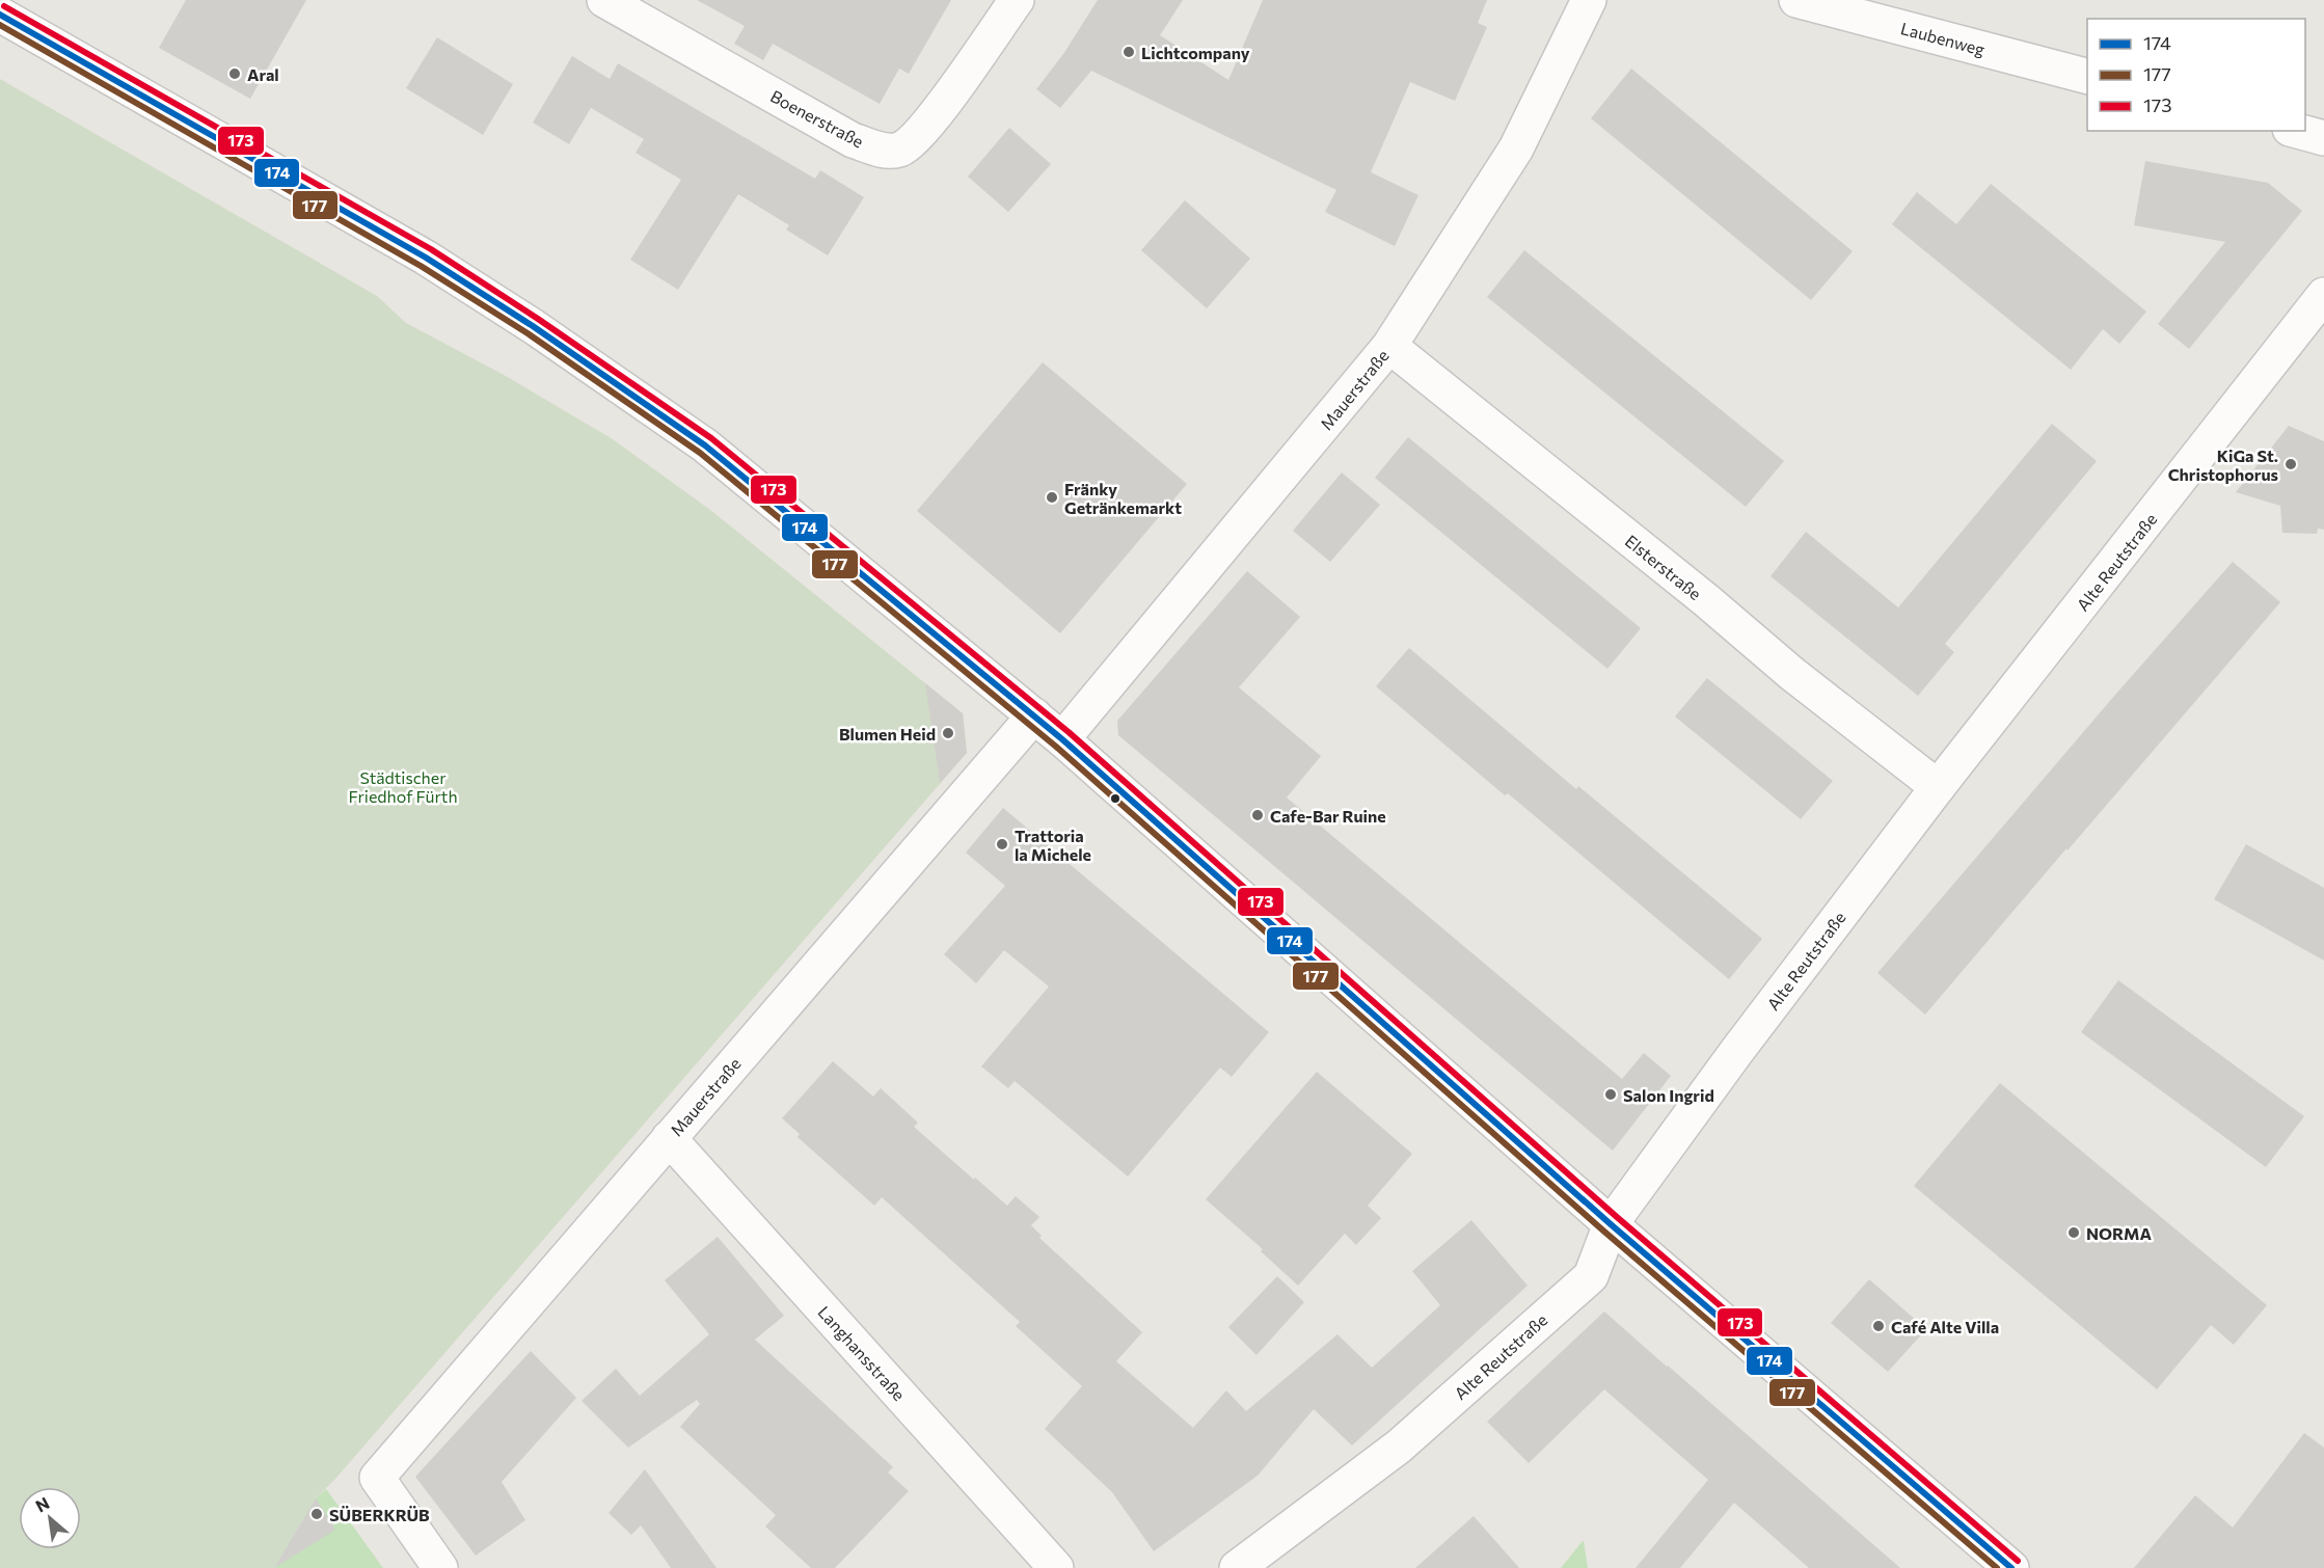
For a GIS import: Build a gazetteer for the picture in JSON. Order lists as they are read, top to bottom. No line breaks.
{"streets":{"street":["Laubenweg","Boenerstraße","Mauerstraße","Alte Reutstraße","Elsterstraße","Langhansstraße"]},"crossings":[["Mauerstraße","Elsterstraße"],["Mauerstraße","Langhansstraße"],["Alte Reutstraße","Elsterstraße"]],"parks":["Städtischer Friedhof Fürth"],"places":["Lichtcompany","Aral","KiGa St. Christophorus","Fränky Getränkemarkt","Blumen Heid","Cafe-Bar Ruine","Trattoria la Michele","Salon Ingrid","NORMA","Café Alte Villa","SÜBERKRÜB"],"lines":["transit line 173","transit line 174","transit line 177"],"legend":["174","177","173"],"north":"top left"}
